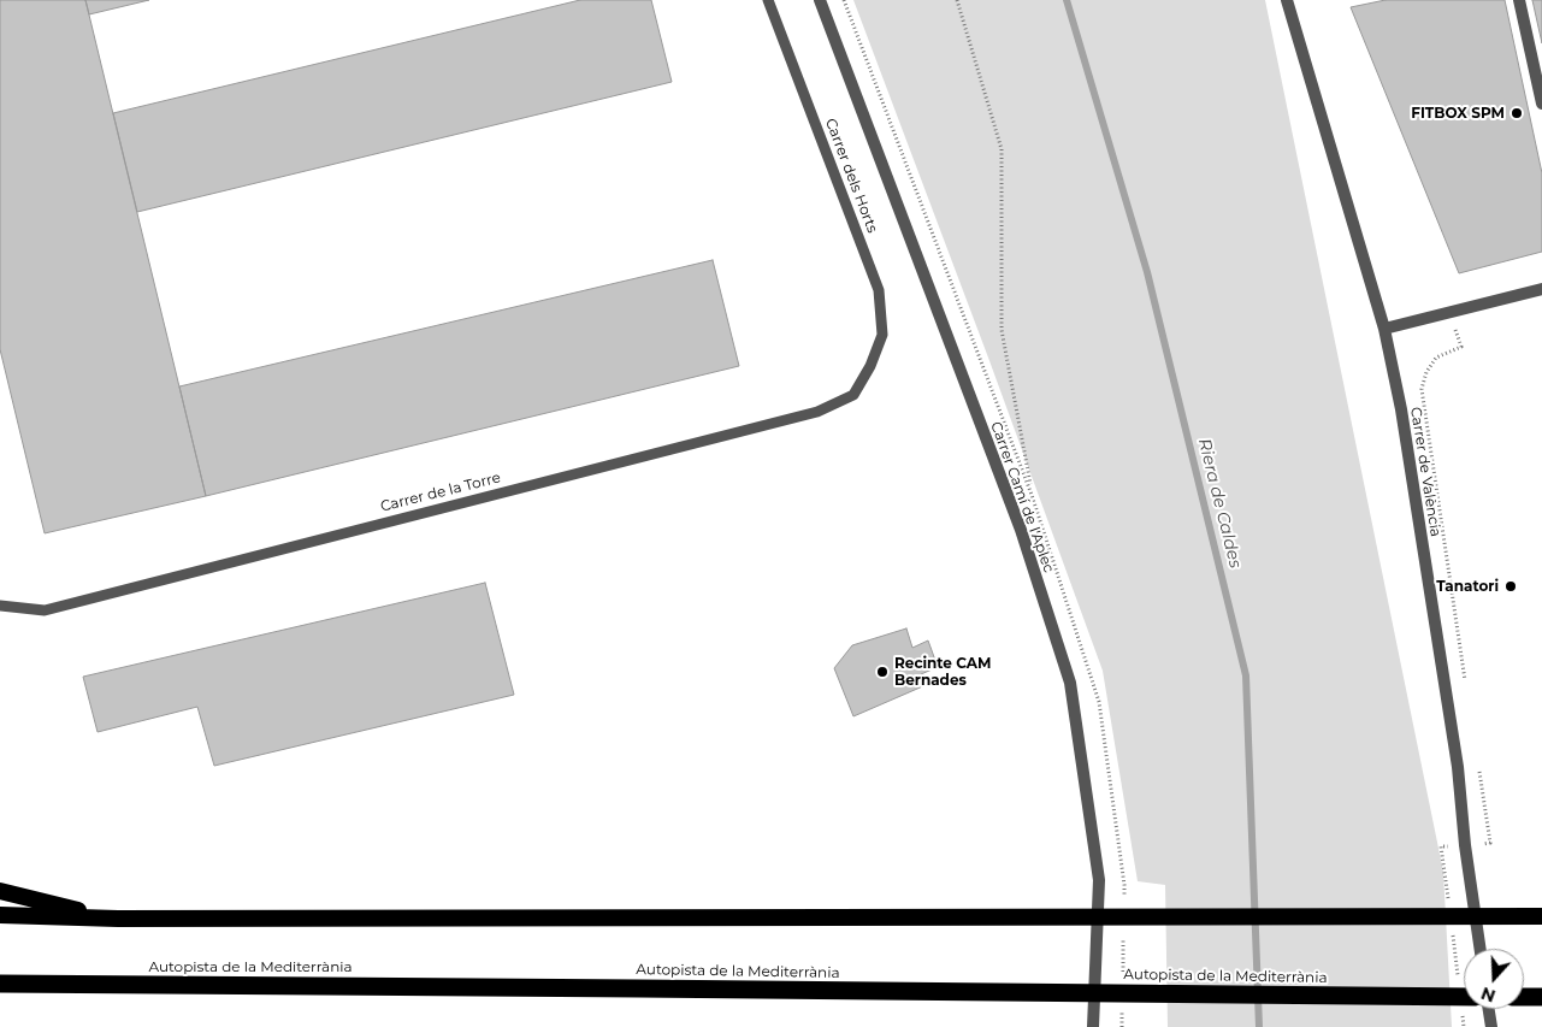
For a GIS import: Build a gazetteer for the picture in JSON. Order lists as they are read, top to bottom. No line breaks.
{"streets":{"highway":["Autopista de la Mediterrània"],"street":["Carrer de València","Carrer Camí de l'Aplec"],"lane":["Carrer dels Horts","Carrer de la Torre"]},"crossings":[["Carrer dels Horts","Carrer de la Torre"]],"water":["Riera de Caldes"],"places":["FITBOX SPM","Tanatori","Recinte CAM Bernades"],"north":"bottom"}
